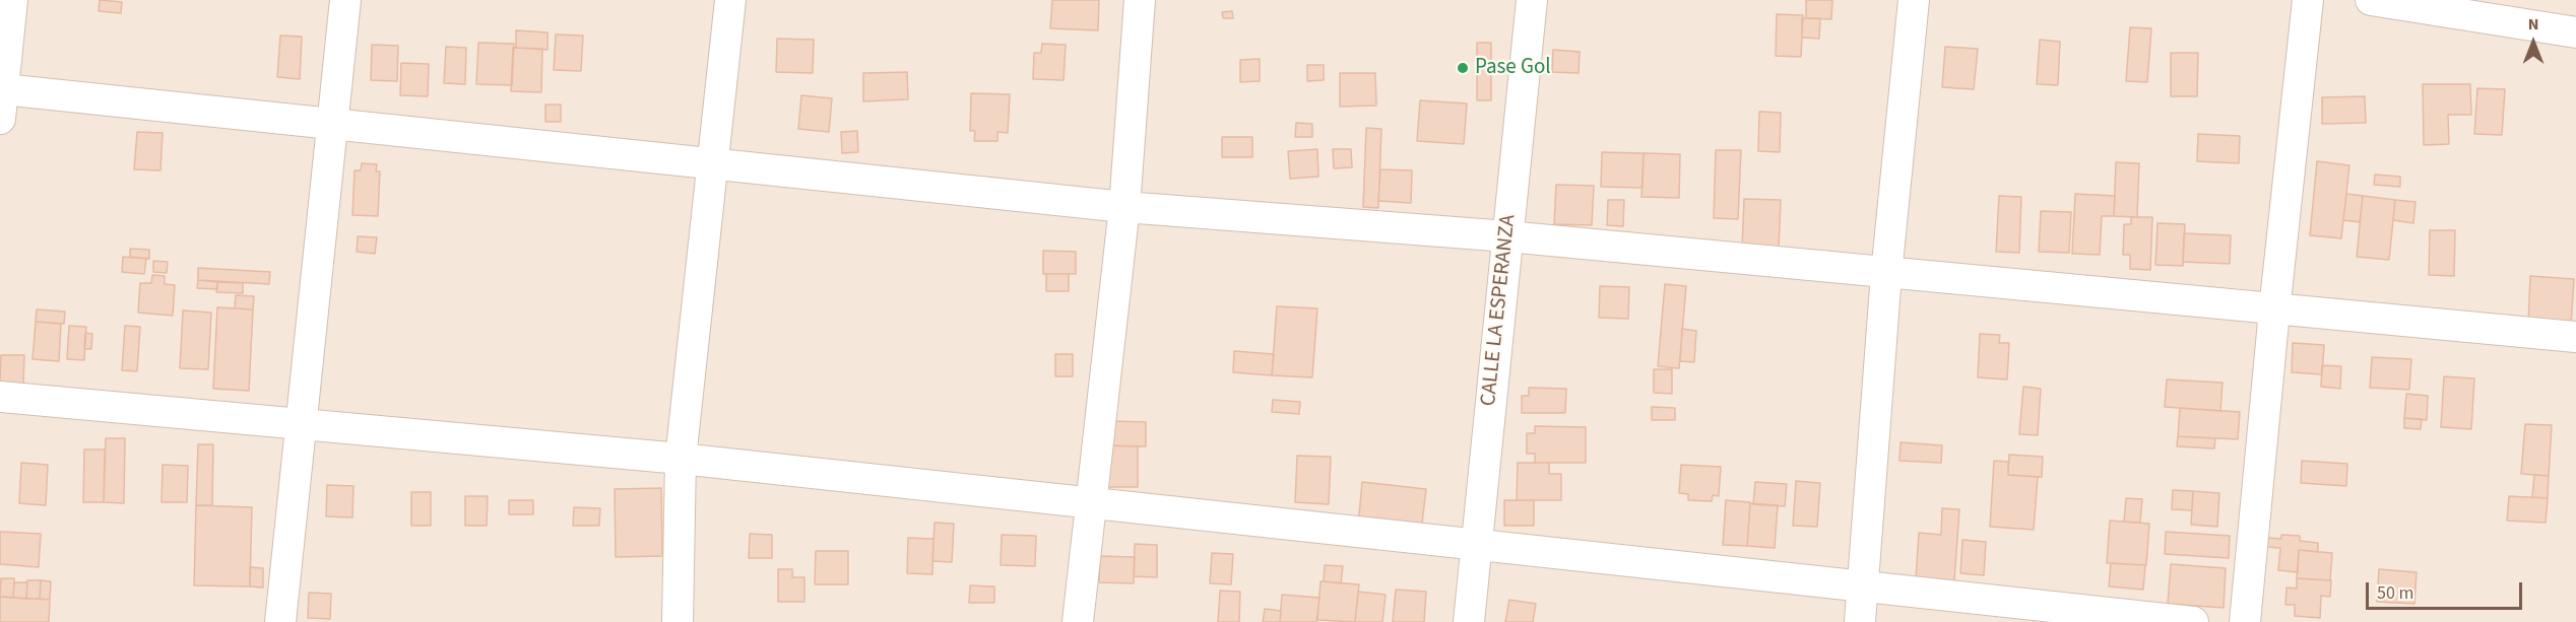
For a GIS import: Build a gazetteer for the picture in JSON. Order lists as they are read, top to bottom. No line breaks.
{"streets":{"street":["CALLE LA ESPERANZA"]},"places":["Pase Gol"],"scale_bar":"50 m","north":"top"}
